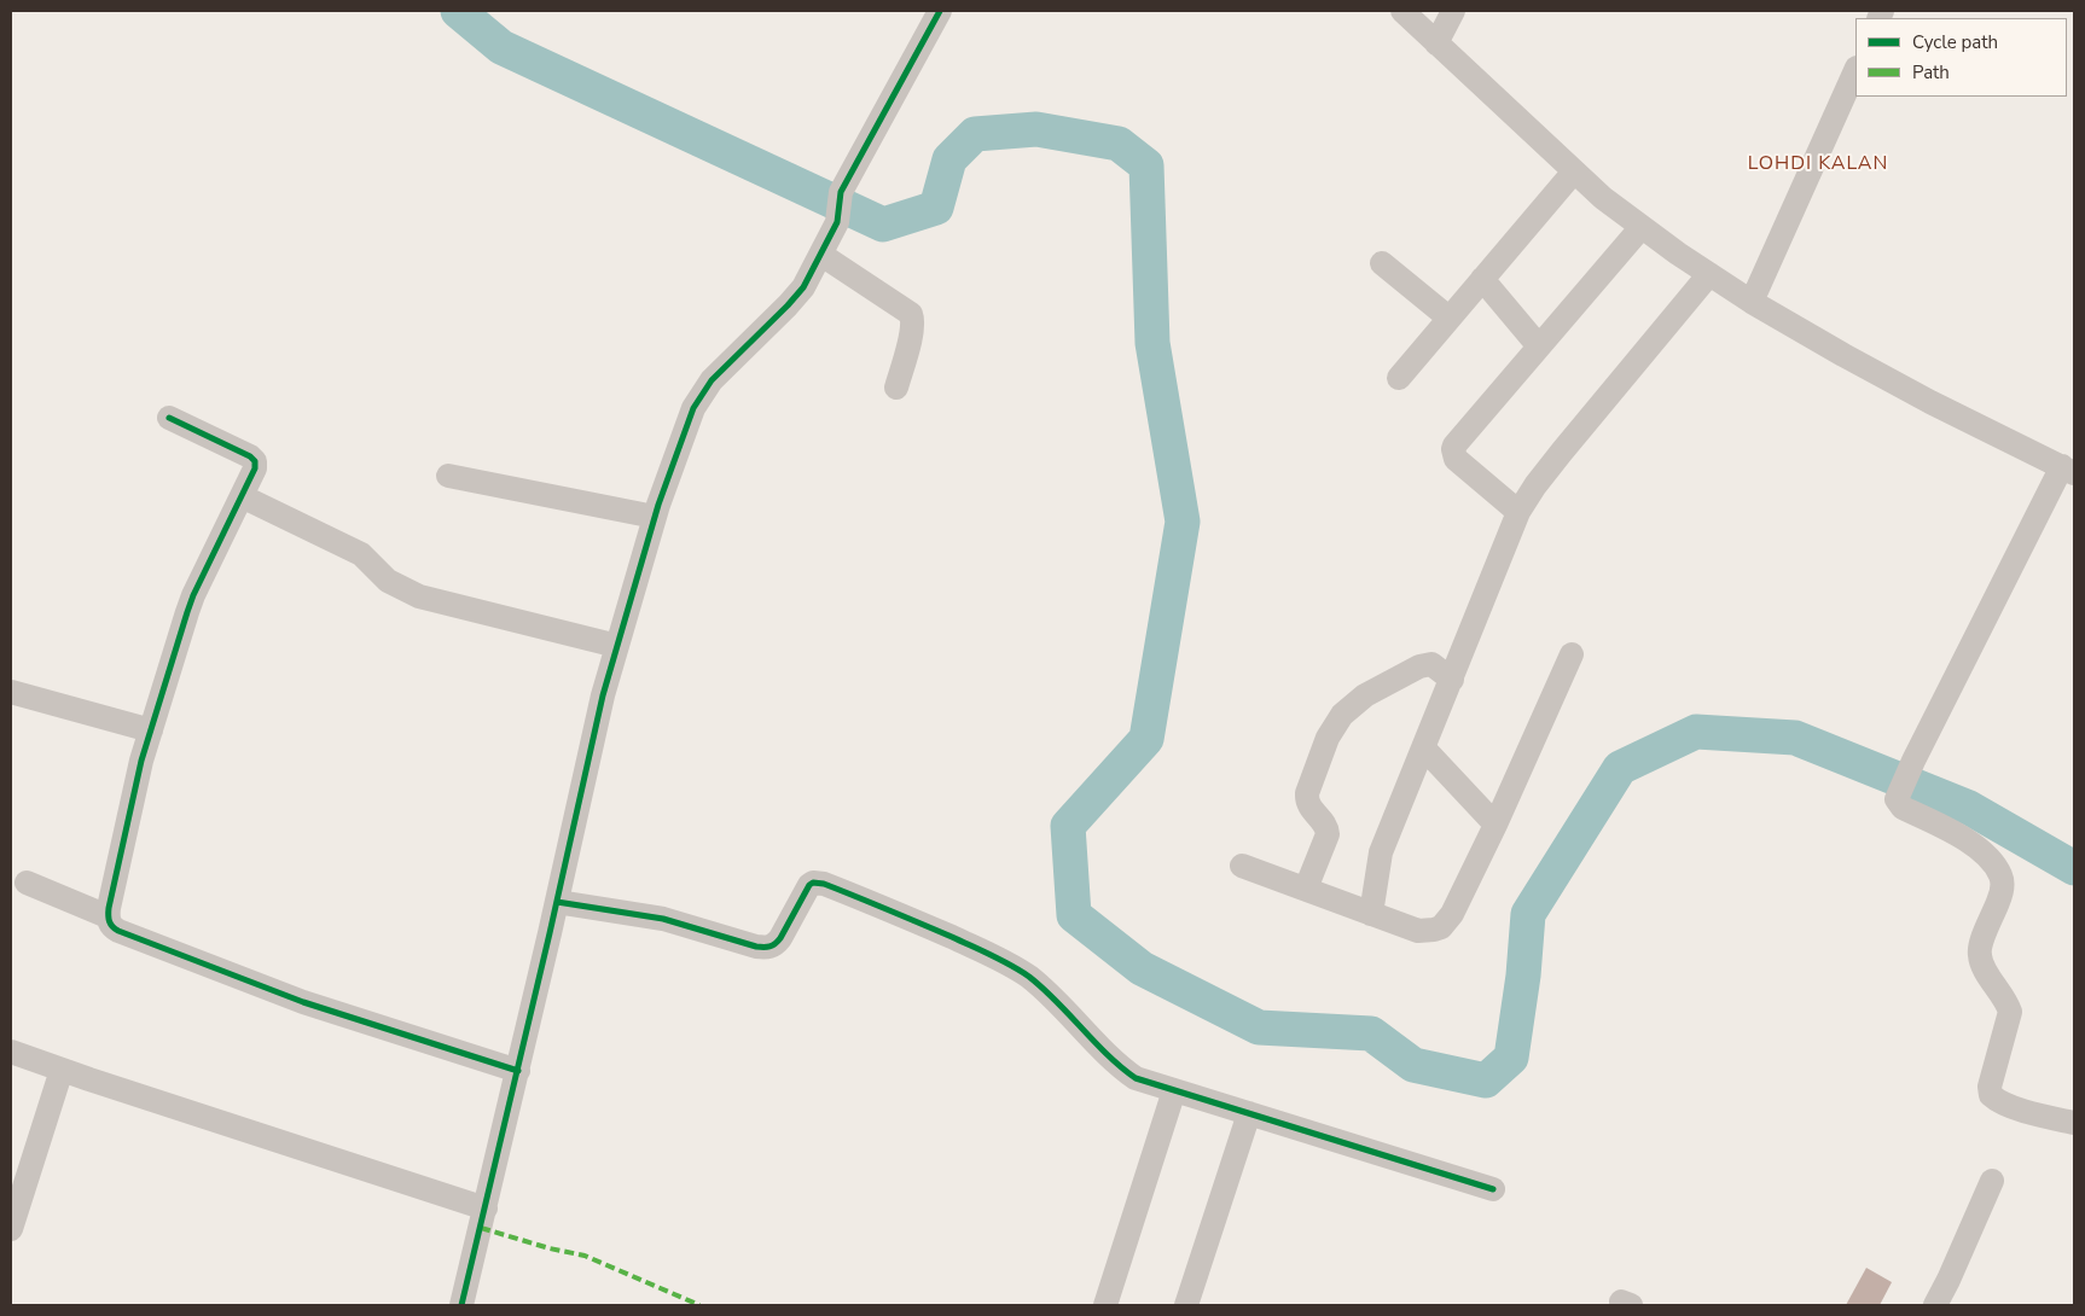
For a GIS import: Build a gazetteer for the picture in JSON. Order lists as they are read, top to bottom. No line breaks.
{"districts":["LOHDI KALAN"],"legend":["Cycle path","Path"]}
